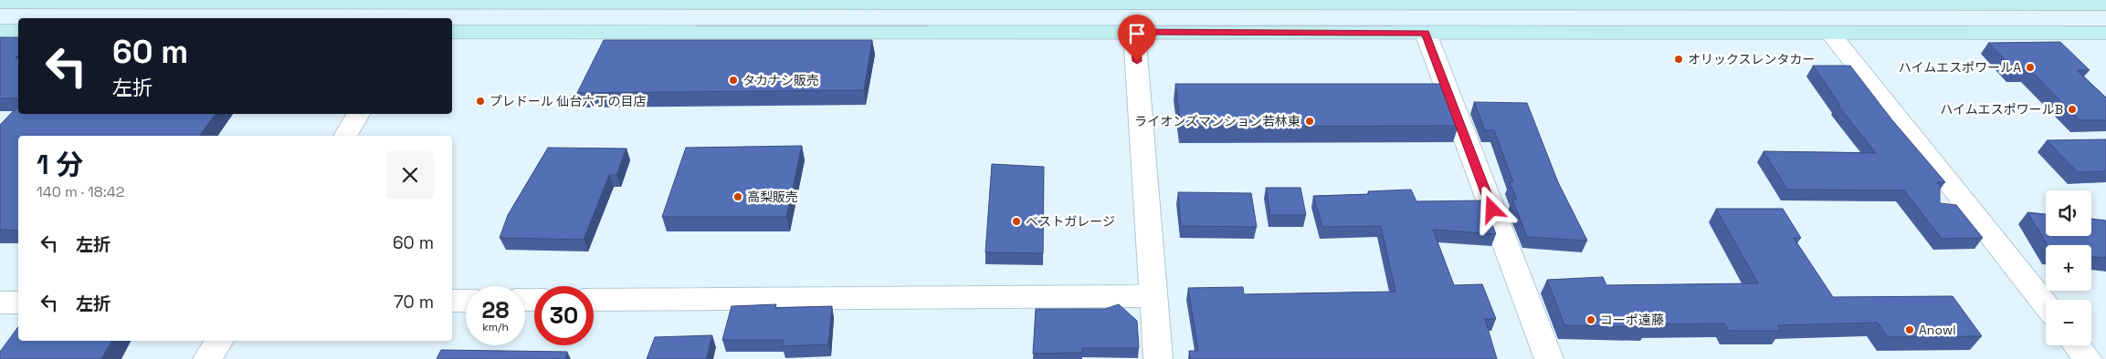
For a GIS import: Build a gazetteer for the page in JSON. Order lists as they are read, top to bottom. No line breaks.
{"places":["オリックスレンタカー","ハイムエスポワールA","タカナシ販売","プレドール 仙台六丁の目店","ハイムエスポワールB","ライオンズマンション若林東","高梨販売","ベストガレージ","コーポ遠藤","Anowl"],"page":{"turn":["60 m","左折"],"heading":["1 分","140 m · 18:42"],"map_buttons":["+","−"],"list":[{"name":"左折","value":"60 m"},{"name":"左折","value":"70 m"}],"speed":"28 km/h","limit":"30"}}
